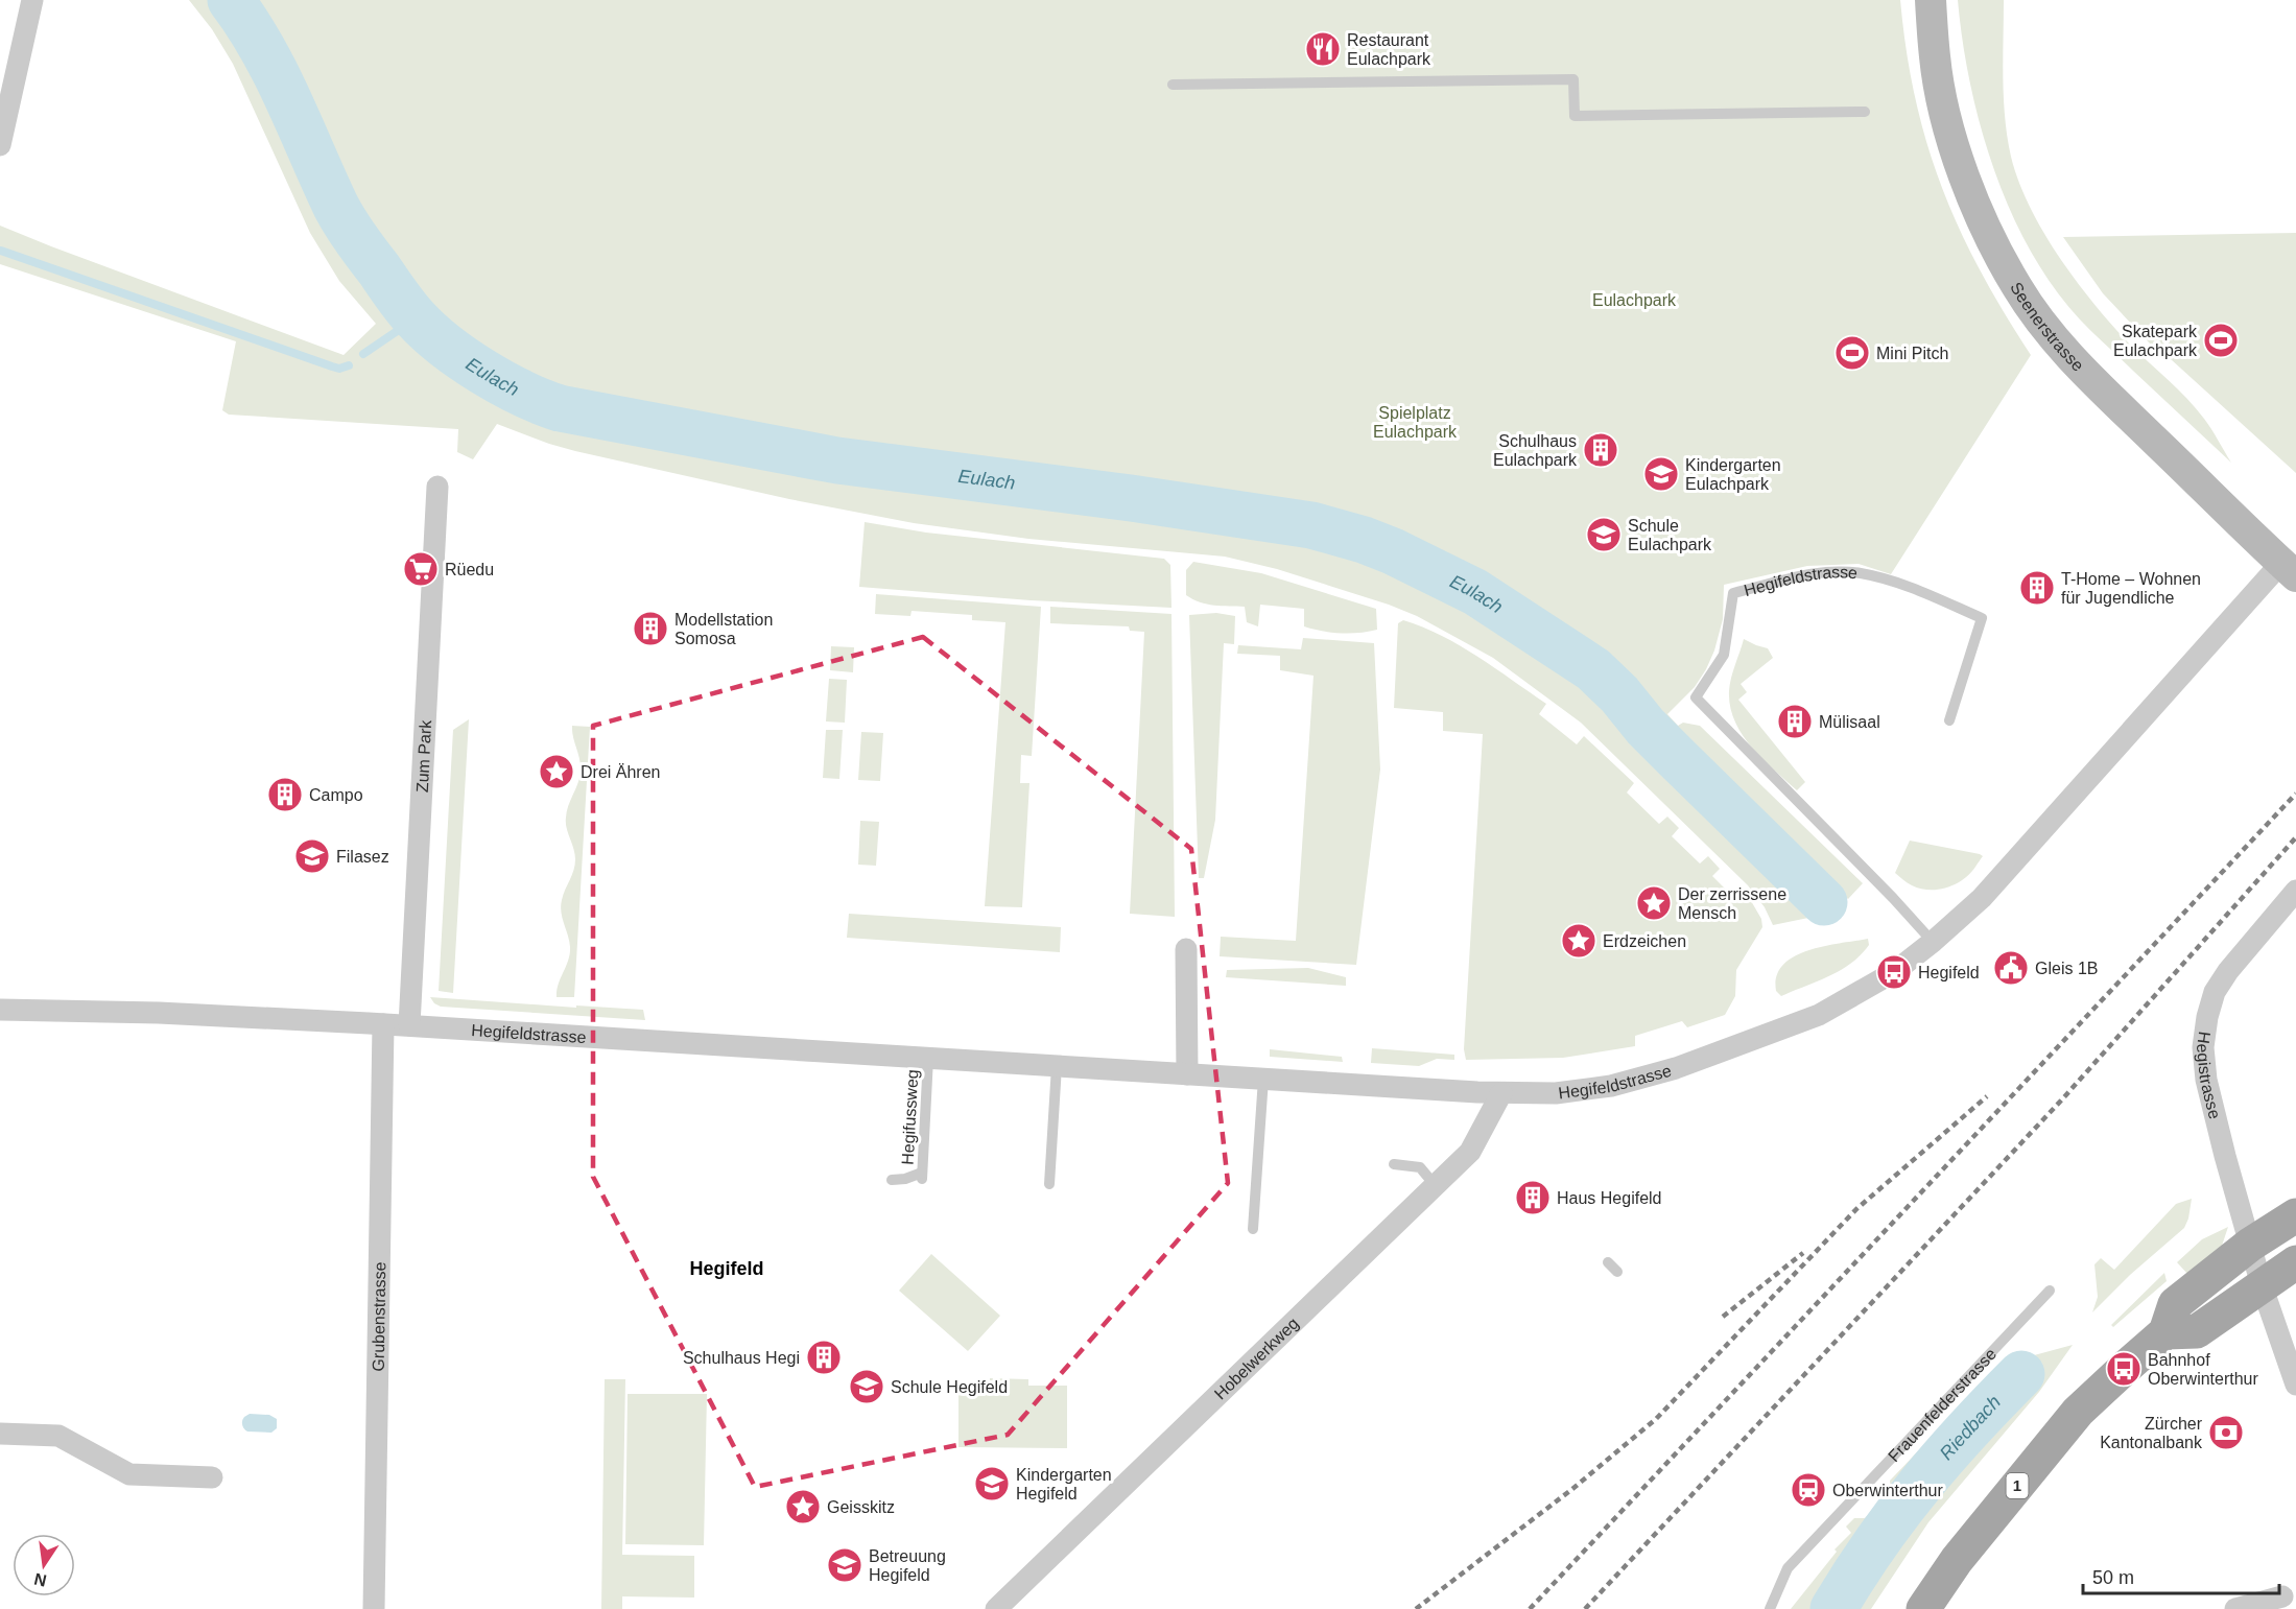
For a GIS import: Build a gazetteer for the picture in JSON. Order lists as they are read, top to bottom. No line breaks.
{"streets":{"main road":["Seenerstrasse","1"],"street":["Hegifeldstrasse","Zum Park","Hegistrasse","Grubenstrasse","Hobelwerkweg"],"lane":["Hegifussweg","Frauenfelderstrasse"]},"crossings":[["Seenerstrasse","Hegifeldstrasse"],["Hegifeldstrasse","Zum Park"],["Hegifeldstrasse","Hegifussweg"],["Hegifeldstrasse","Grubenstrasse"],["Hegifeldstrasse","Hobelwerkweg"]],"districts":["Hegifeld"],"water":["Eulach","Riedbach"],"parks":["Eulachpark","Spielplatz Eulachpark"],"places":{"restaurant":["Restaurant Eulachpark"],"sports":["Skatepark Eulachpark","Mini Pitch"],"building":["Schulhaus Eulachpark","T-Home – Wohnen für Jugendliche","Modellstation Somosa","Mülisaal","Campo","Haus Hegifeld","Schulhaus Hegi"],"school or university":["Kindergarten Eulachpark","Schule Eulachpark","Filasez","Schule Hegifeld","Kindergarten Hegifeld","Betreuung Hegifeld"],"supermarket":["Rüedu"],"place":["Drei Ähren","Der zerrissene Mensch","Erdzeichen","Geisskitz"],"public building":["Gleis 1B"],"bus stop":["Hegifeld","Bahnhof Oberwinterthur"],"bank":["Zürcher Kantonalbank"],"station":["Oberwinterthur"]},"scale_bar":"50 m","north":"bottom"}
